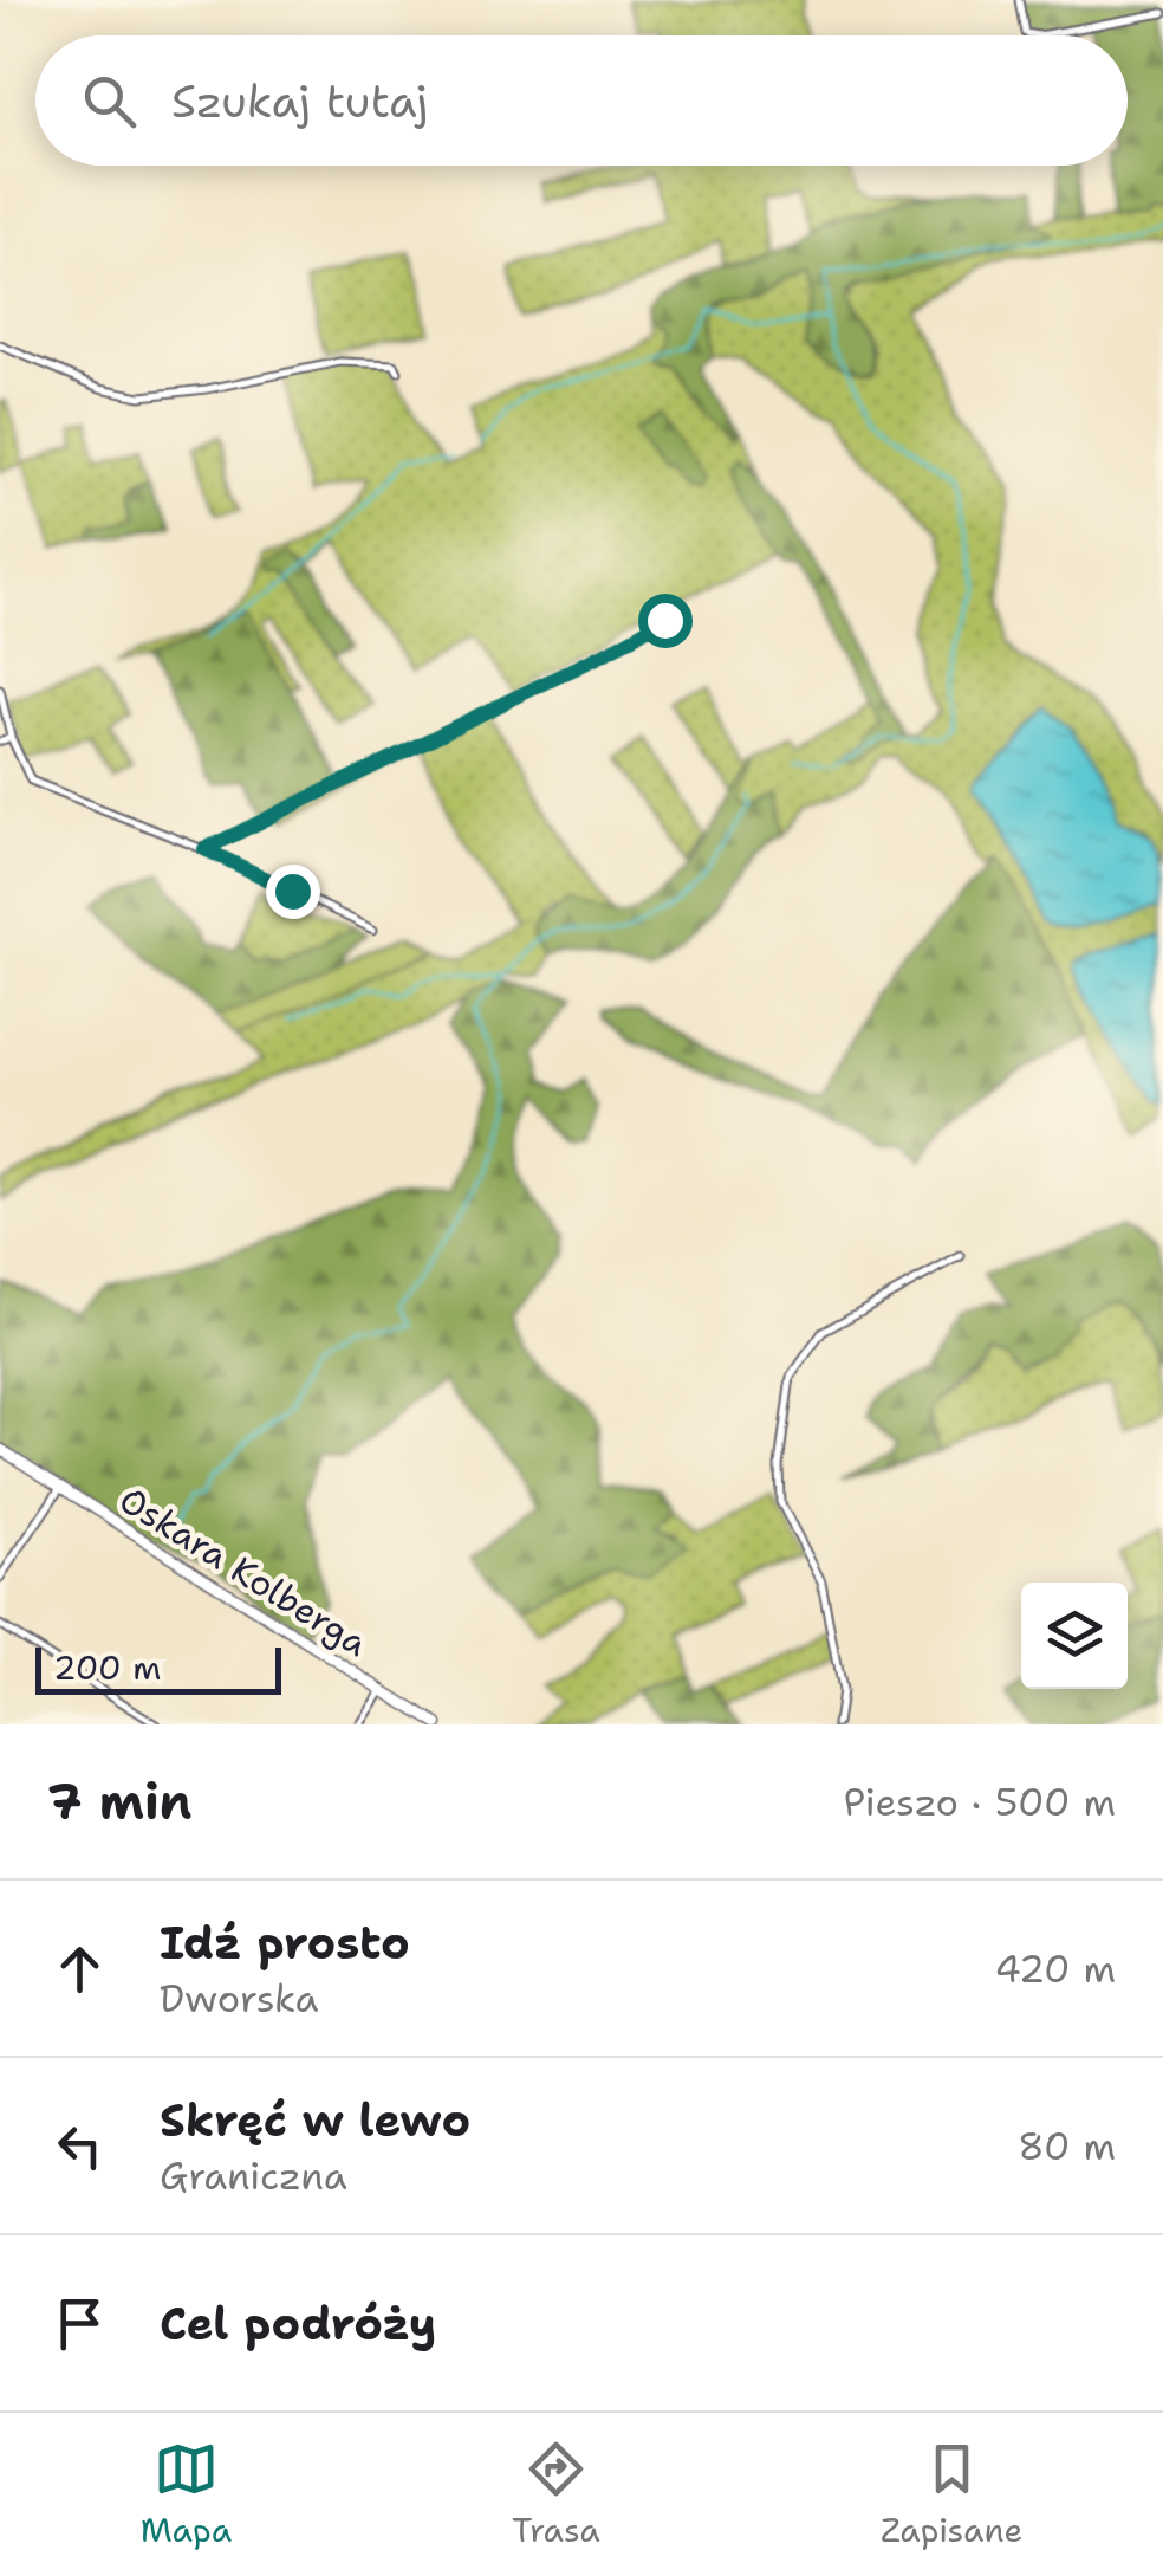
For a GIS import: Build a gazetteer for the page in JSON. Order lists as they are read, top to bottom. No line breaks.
{"streets":{"main road":["Oskara Kolberga"]},"scale_bar":"200 m","page":{"search":"Szukaj tutaj","scale":"200 m","heading":["7 min","Pieszo · 500 m"],"list":[["Idź prosto","Dworska","420 m"],["Skręć w lewo","Graniczna","80 m"],"Cel podróży"],"nav":["Mapa","Trasa","Zapisane"]}}
